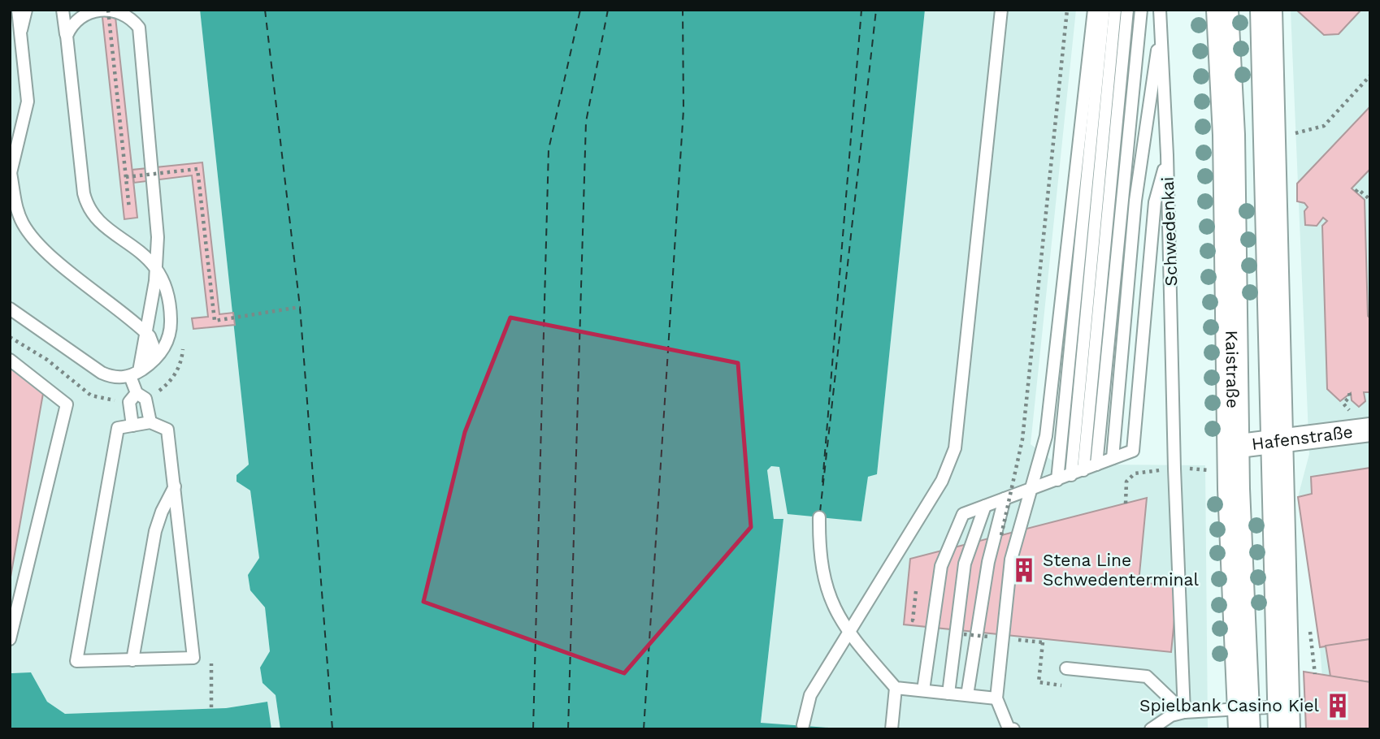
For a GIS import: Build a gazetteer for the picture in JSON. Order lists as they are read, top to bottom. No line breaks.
{"streets":{"main road":["Kaistraße"],"street":["Hafenstraße"],"lane":["Schwedenkai"]},"crossings":[["Kaistraße","Hafenstraße"]],"places":{"building":["Stena Line Schwedenterminal","Spielbank Casino Kiel"]}}
